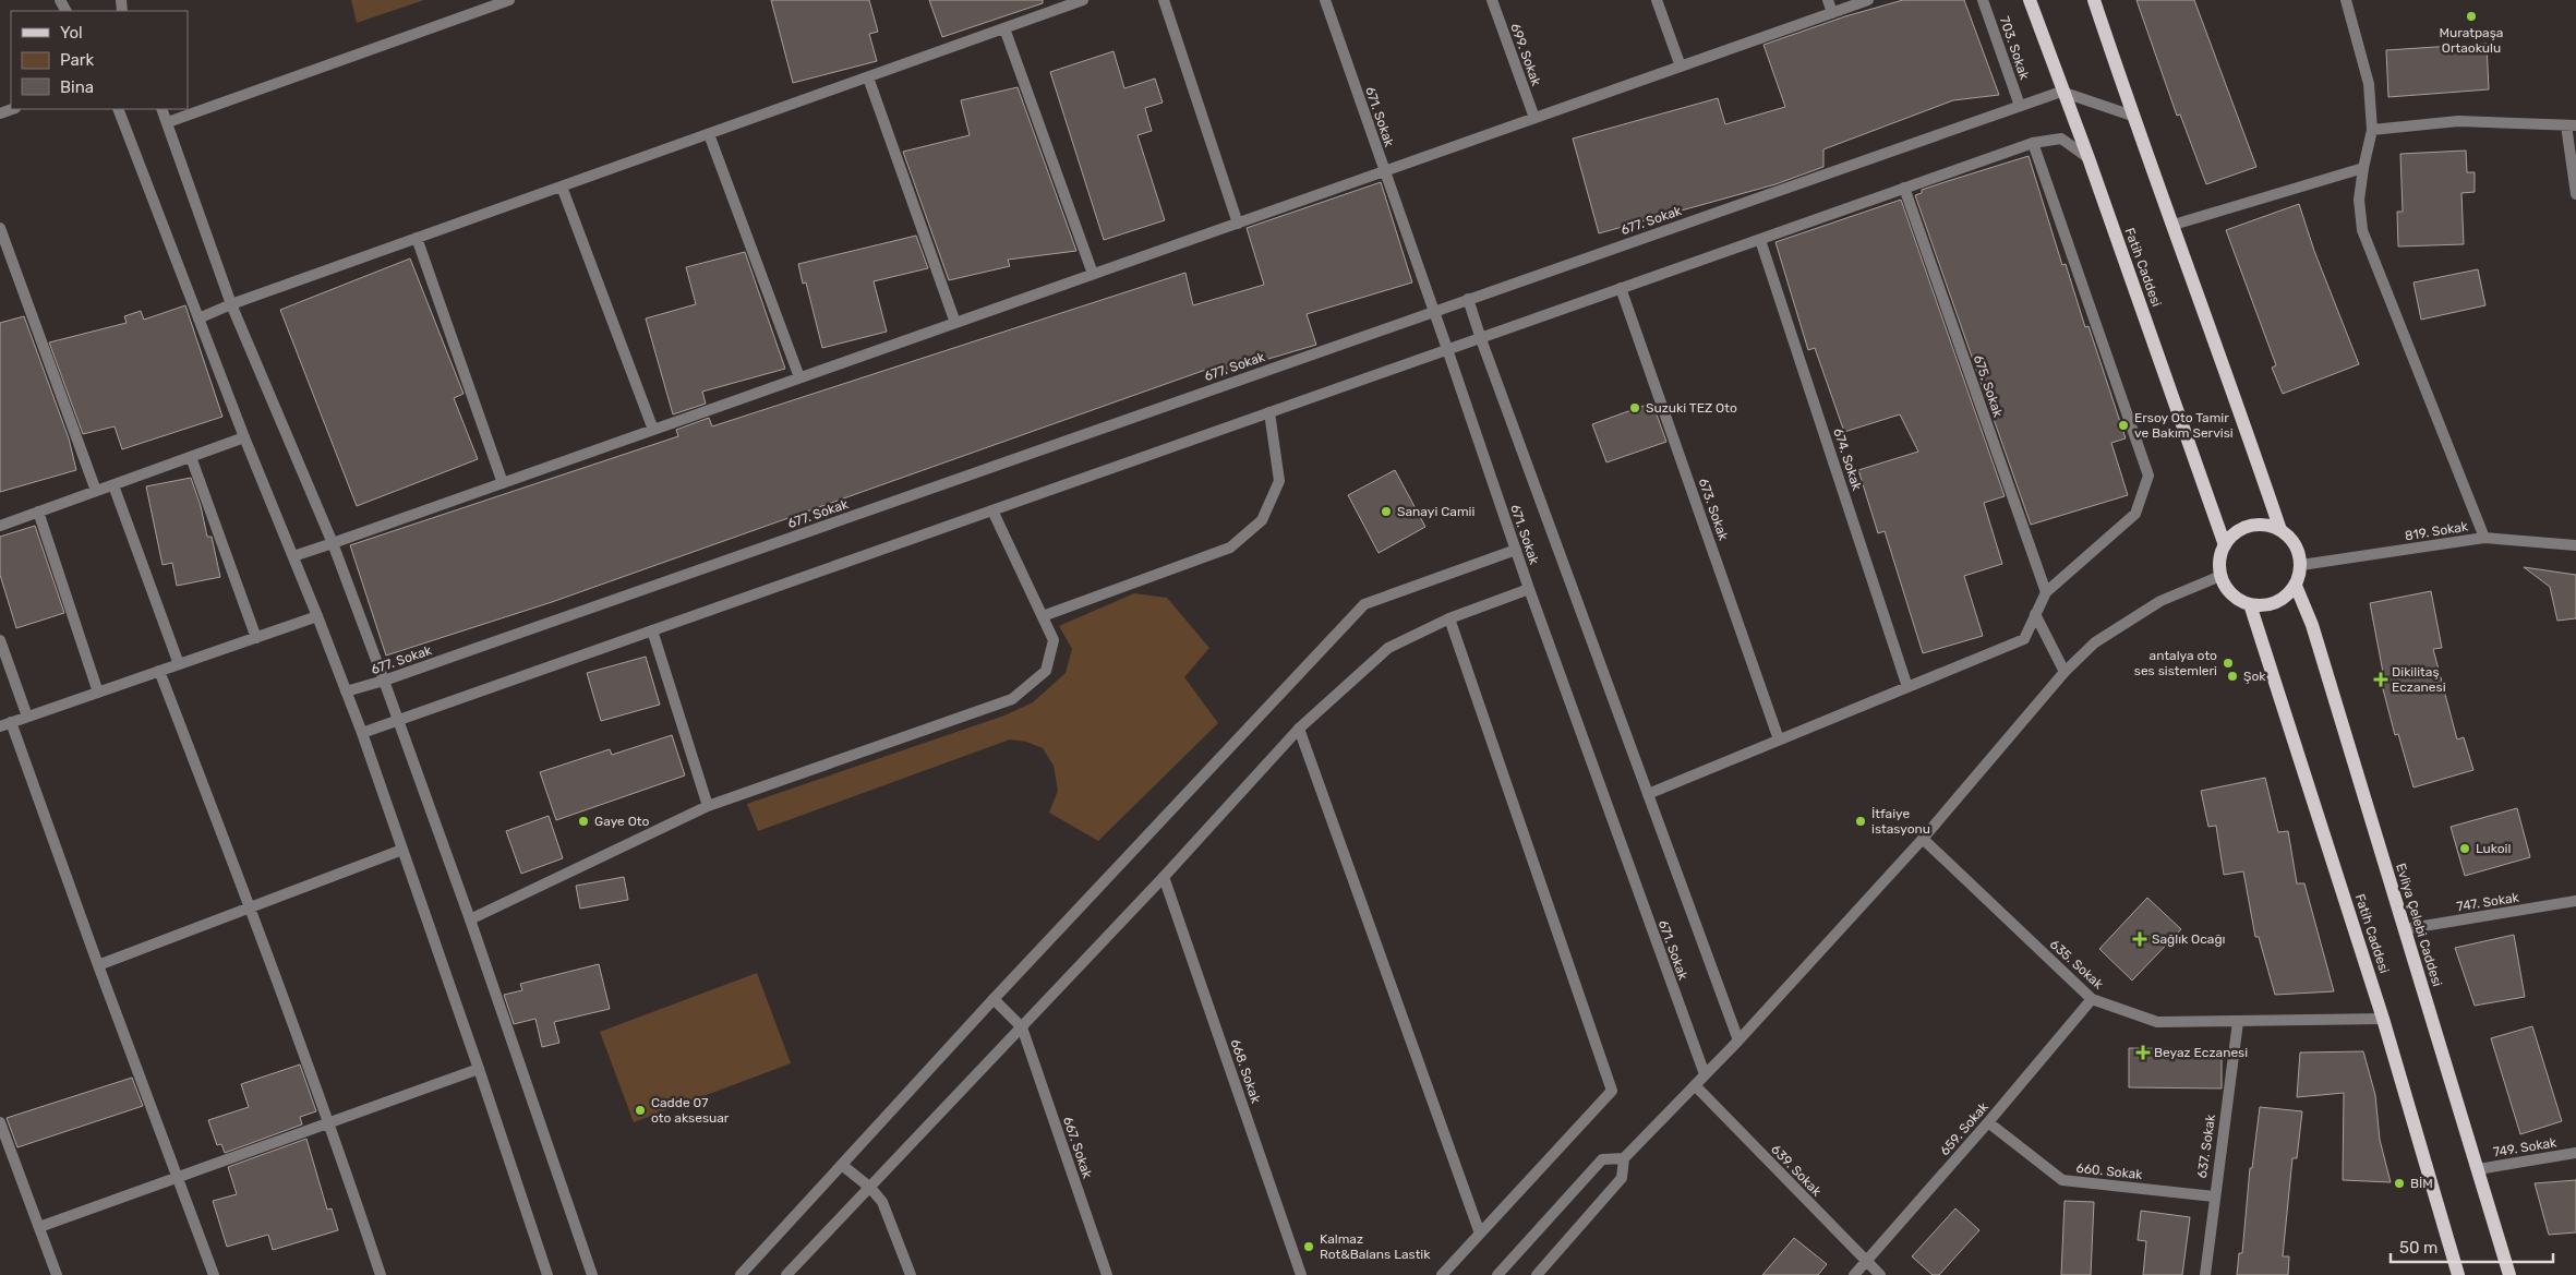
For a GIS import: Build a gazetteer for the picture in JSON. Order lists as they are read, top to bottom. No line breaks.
{"streets":{"main road":["Fatih Caddesi","Evliya Çelebi Caddesi"],"street":["703. Sokak","699. Sokak","671. Sokak","677. Sokak","675. Sokak","674. Sokak","673. Sokak","819. Sokak","747. Sokak","635. Sokak","668. Sokak","659. Sokak","637. Sokak","667. Sokak","749. Sokak","639. Sokak","660. Sokak"]},"crossings":[["703. Sokak","677. Sokak"],["671. Sokak","677. Sokak"],["677. Sokak","Fatih Caddesi"],["Fatih Caddesi","819. Sokak"],["Fatih Caddesi","Evliya Çelebi Caddesi"],["Fatih Caddesi","635. Sokak"],["819. Sokak","Evliya Çelebi Caddesi"],["747. Sokak","Evliya Çelebi Caddesi"],["Evliya Çelebi Caddesi","749. Sokak"],["635. Sokak","659. Sokak"],["635. Sokak","637. Sokak"],["659. Sokak","639. Sokak"],["659. Sokak","660. Sokak"],["637. Sokak","660. Sokak"]],"places":{"other":["Muratpaşa Ortaokulu","Suzuki TEZ Oto","Ersoy Oto Tamir ve Bakım Servisi","Sanayi Camii","antalya oto ses sistemleri","Şok","Gaye Oto","İtfaiye istasyonu","Lukoil","Cadde 07 oto aksesuar","BİM","Kalmaz Rot&Balans Lastik"],"health":["Dikilitaş Eczanesi","Sağlık Ocağı","Beyaz Eczanesi"]},"legend":["Yol","Park","Bina"],"scale_bar":"50 m"}
